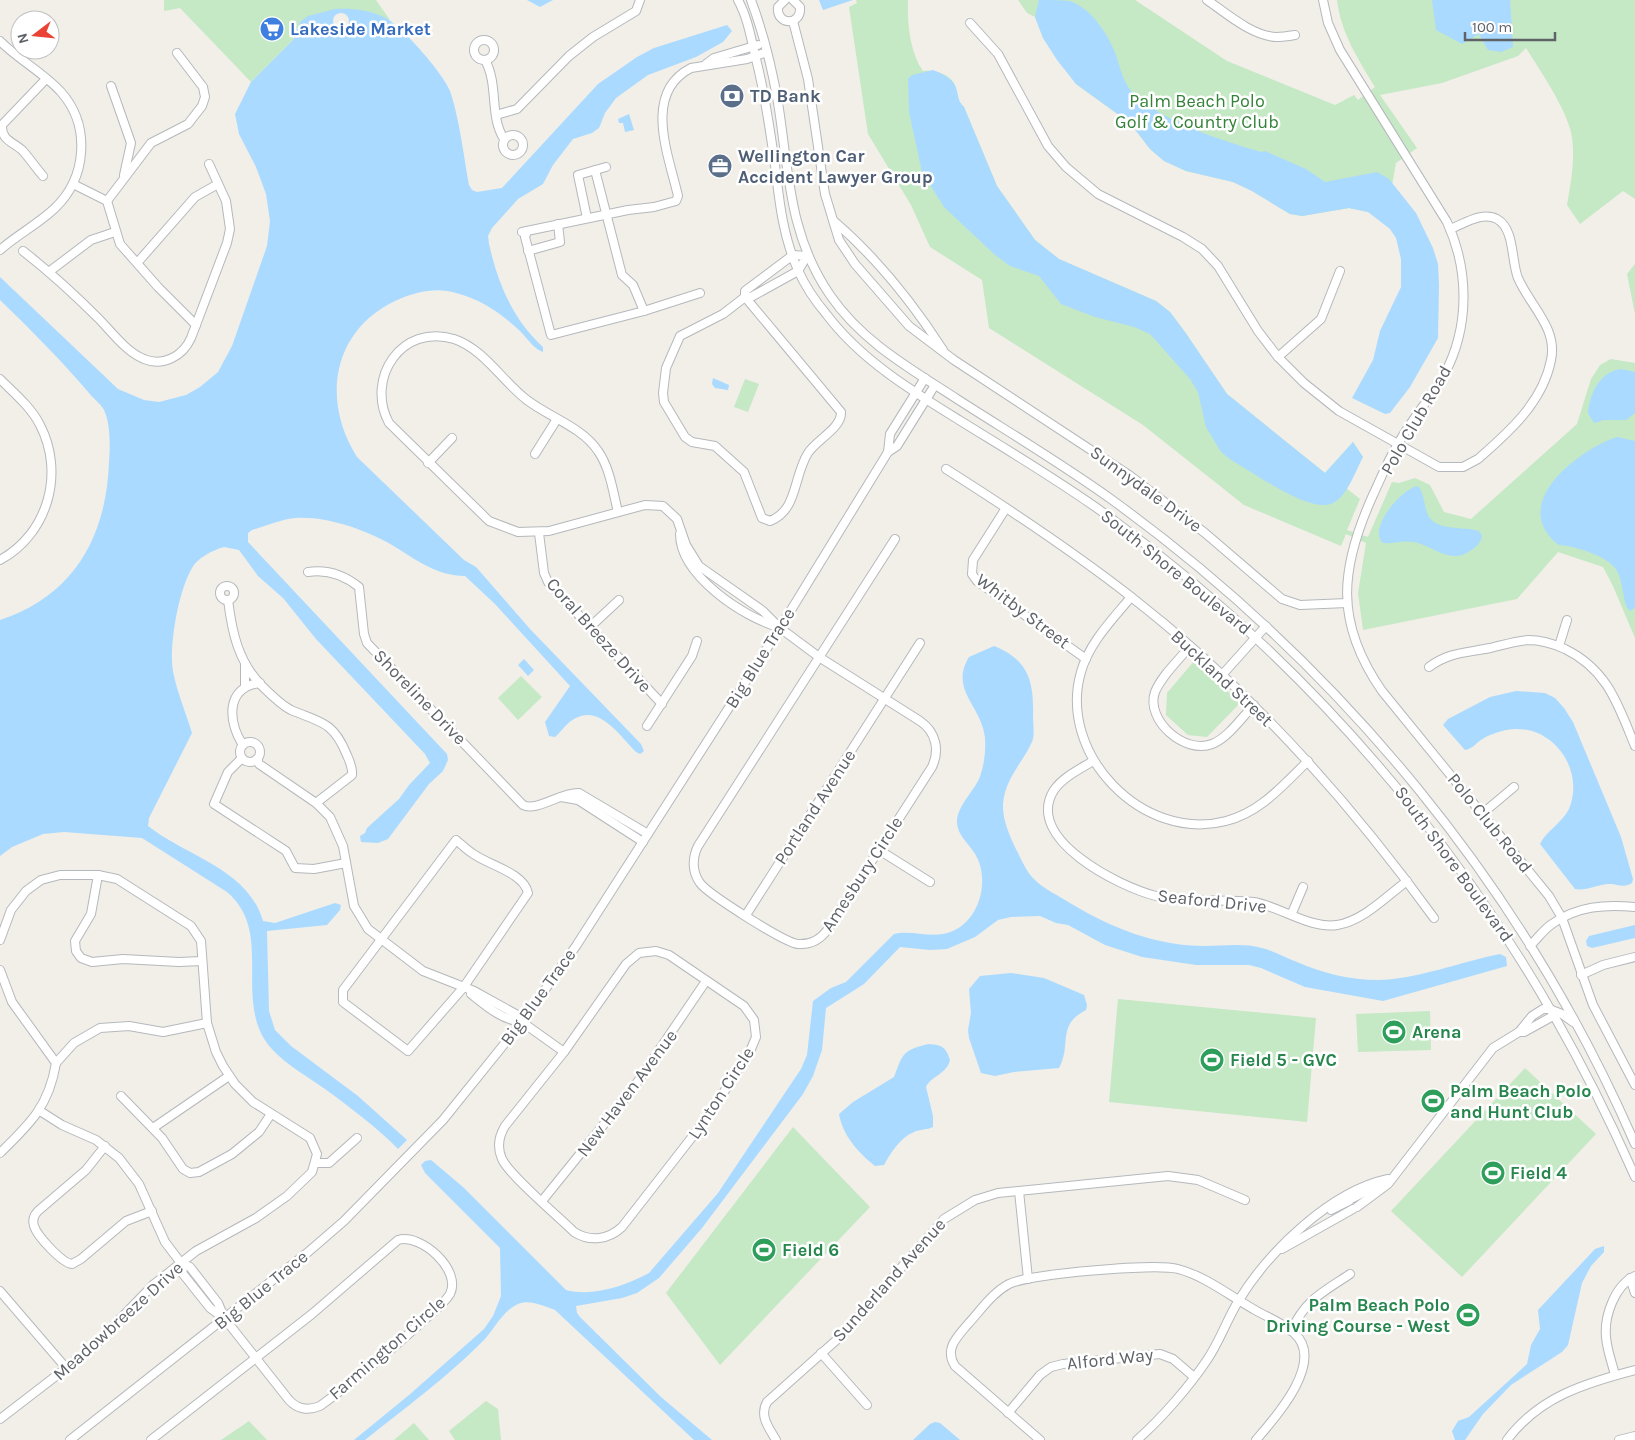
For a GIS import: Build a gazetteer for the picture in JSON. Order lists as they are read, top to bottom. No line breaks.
{"streets":{"street":["Polo Club Road","Sunnydale Drive","South Shore Boulevard","Whitby Street","Coral Breeze Drive","Big Blue Trace","Buckland Street","Shoreline Drive","Portland Avenue","Amesbury Circle","Seaford Drive","New Haven Avenue","Lynton Circle","Sunderland Avenue","Meadowbreeze Drive","Farmington Circle","Alford Way"]},"crossings":[["Polo Club Road","Sunnydale Drive"],["South Shore Boulevard","Big Blue Trace"],["Whitby Street","Buckland Street"],["Big Blue Trace","Shoreline Drive"],["Big Blue Trace","Amesbury Circle"],["Big Blue Trace","Farmington Circle"],["Buckland Street","Seaford Drive"],["Portland Avenue","Amesbury Circle"],["New Haven Avenue","Lynton Circle"],["Meadowbreeze Drive","Farmington Circle"]],"parks":["Palm Beach Polo Golf & Country Club"],"places":{"supermarket":["Lakeside Market"],"bank":["TD Bank"],"office":["Wellington Car Accident Lawyer Group"],"sports":["Arena","Field 5 - GVC","Palm Beach Polo and Hunt Club","Field 4","Field 6","Palm Beach Polo Driving Course - West"]},"scale_bar":"100 m","north":"left"}
